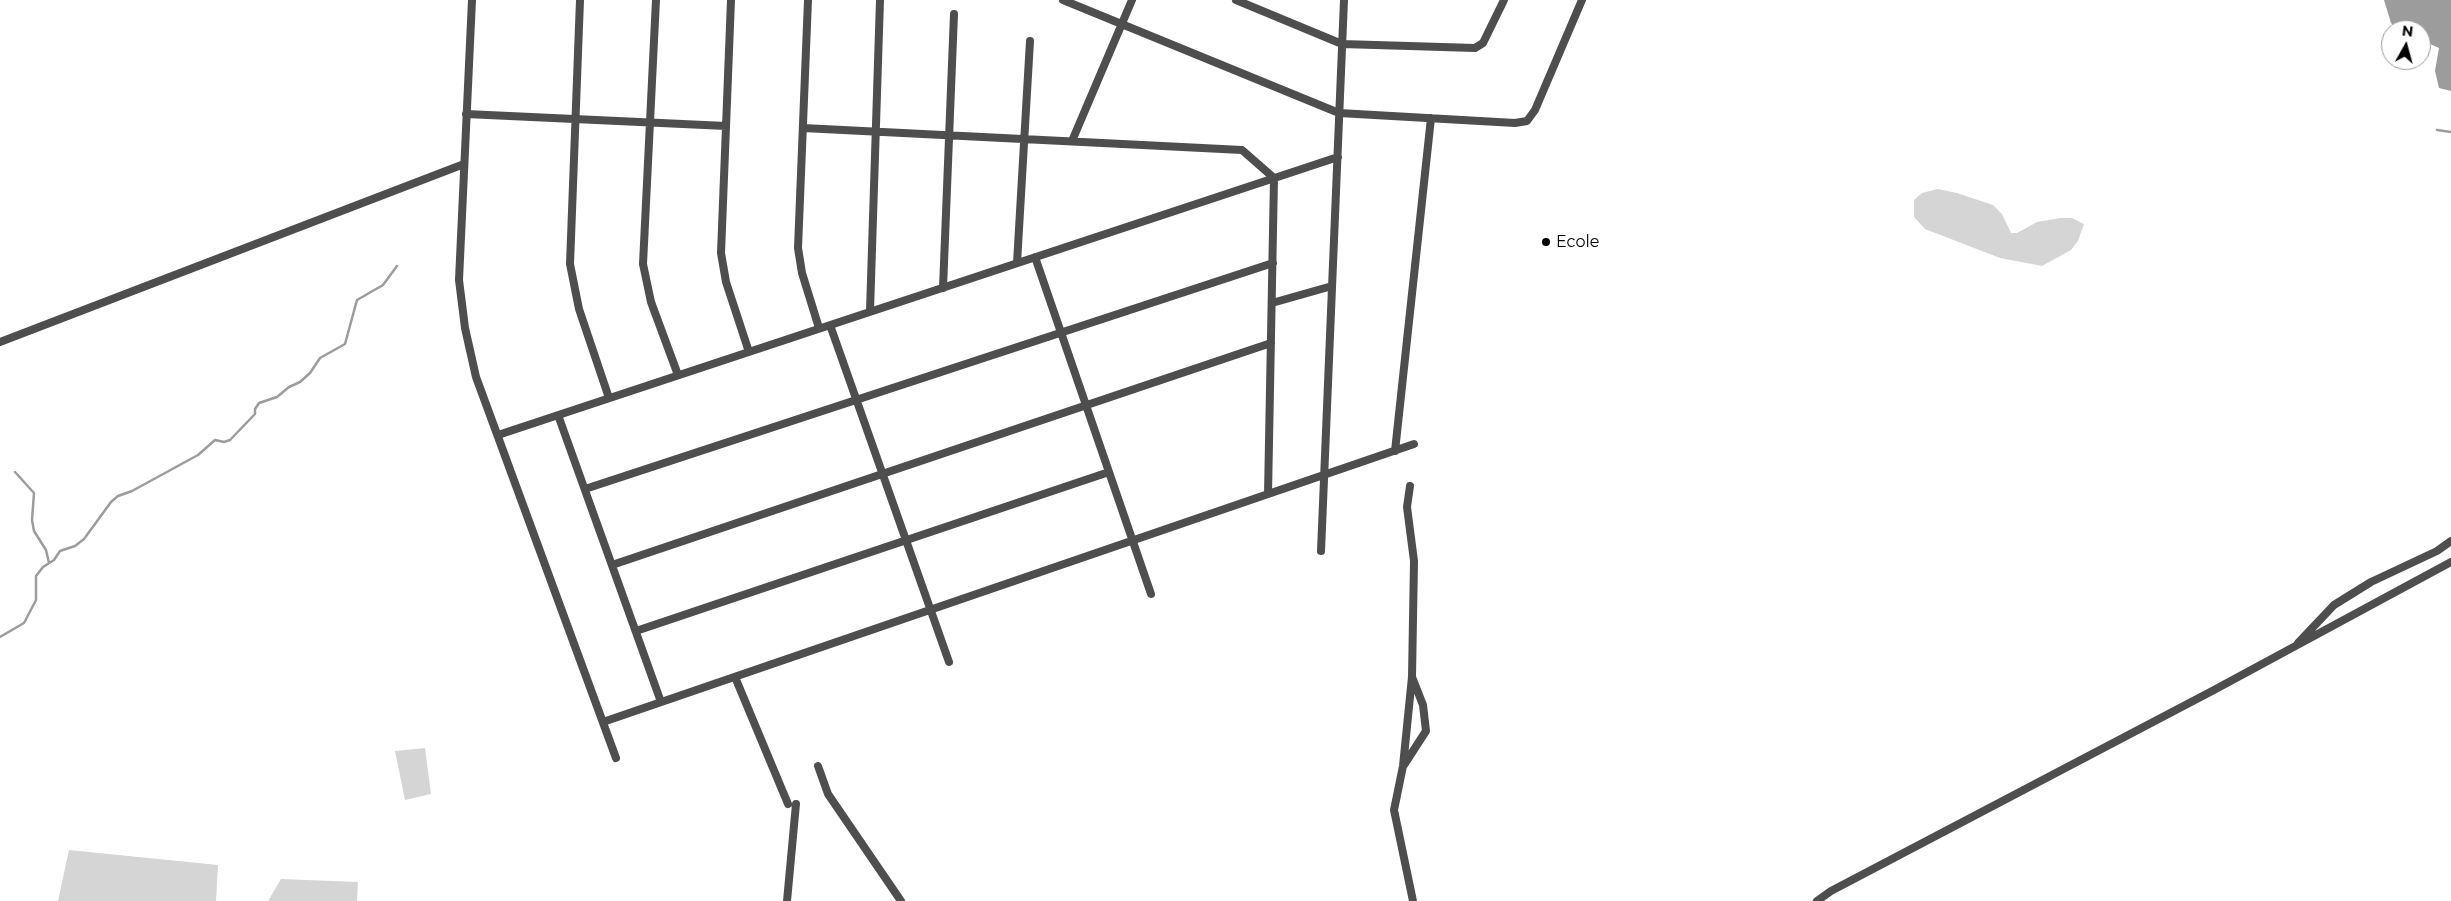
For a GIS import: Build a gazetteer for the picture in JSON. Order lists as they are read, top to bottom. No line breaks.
{"places":["Ecole"],"north":"top"}
